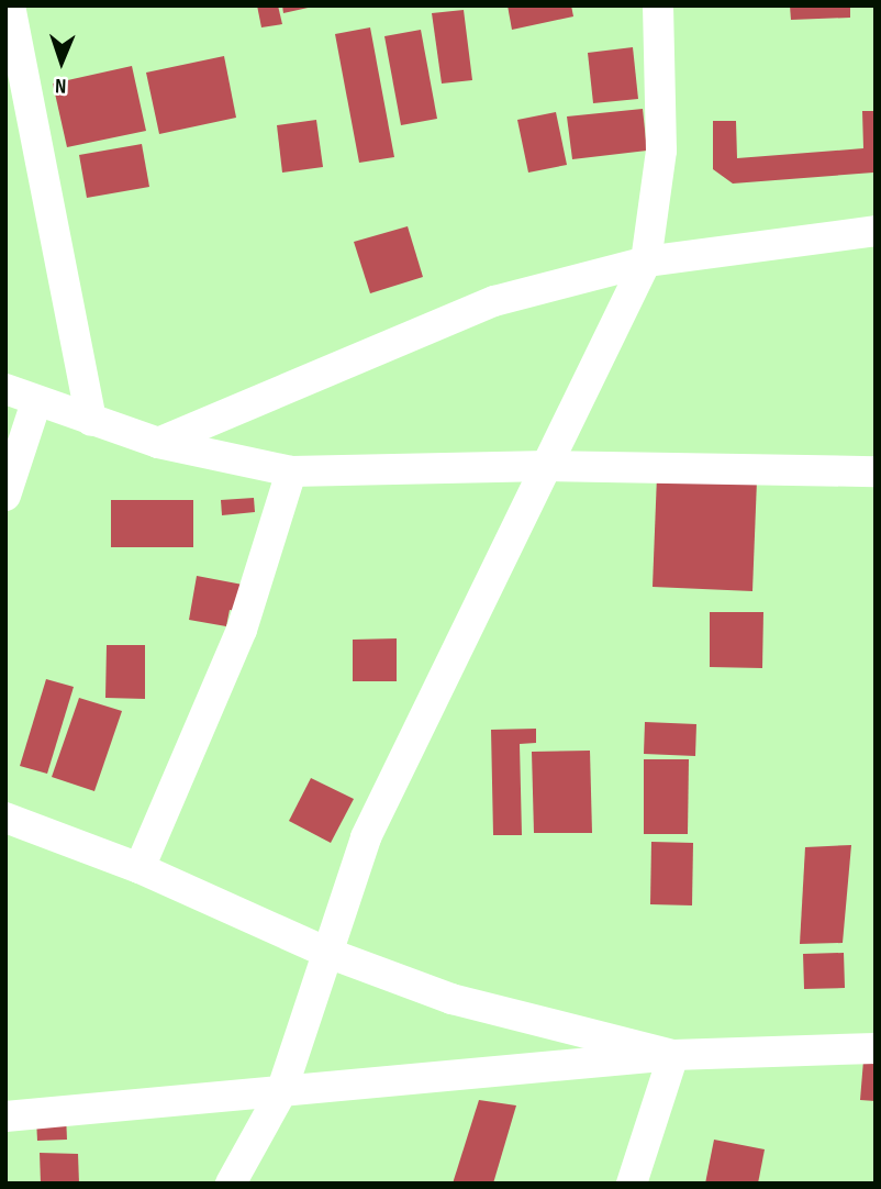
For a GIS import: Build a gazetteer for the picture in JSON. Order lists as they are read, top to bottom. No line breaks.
{"north":"bottom"}
